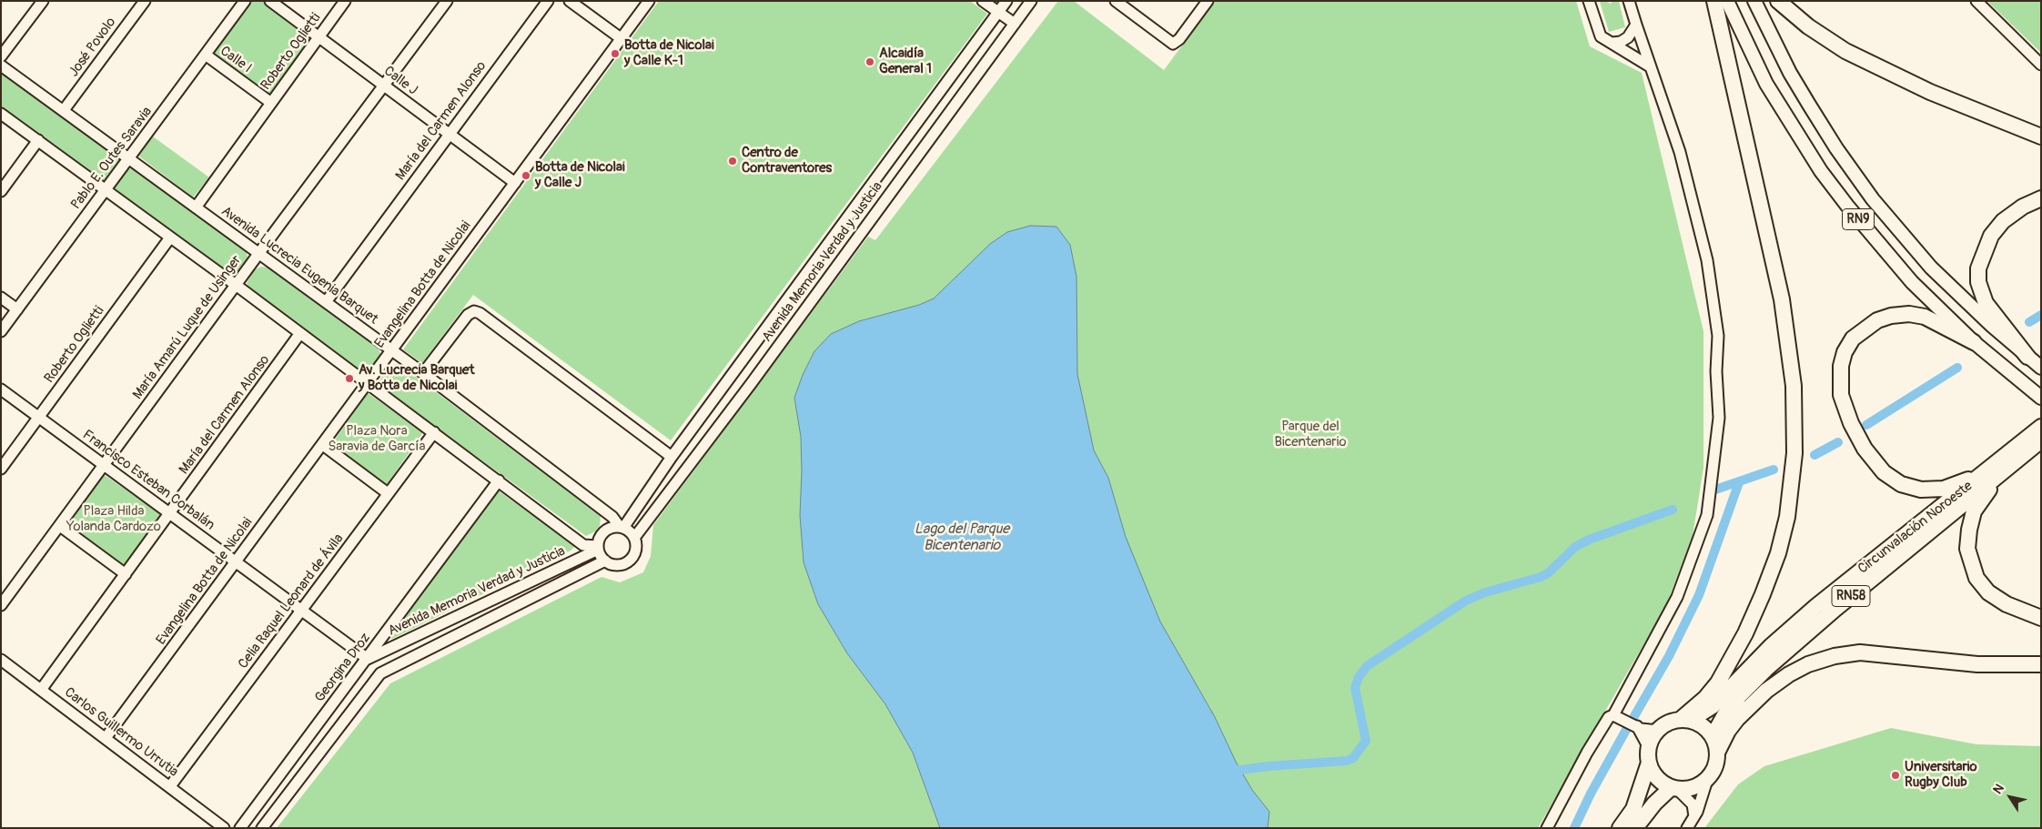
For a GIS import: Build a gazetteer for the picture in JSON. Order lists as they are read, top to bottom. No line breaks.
{"streets":{"highway":["Circunvalación Noroeste","RN58"],"main road":["RN9"],"street":["José Povolo","Roberto Oglietti","Calle I","Calle J","María del Carmen Alonso","Pablo E. Outes Saravia","Avenida Memoria Verdad y Justicia","Avenida Lucrecia Eugenia Barquet","Evangelina Botta de Nicolai","María Amarú Luque de Usinger","Francisco Esteban Corbalán","Celia Raquel Leonard de Ávila","Georgina Droz","Carlos Guillermo Urrutia"]},"crossings":[["José Povolo","Avenida Lucrecia Eugenia Barquet"],["Roberto Oglietti","Calle I"],["Roberto Oglietti","Calle J"],["Roberto Oglietti","Avenida Lucrecia Eugenia Barquet"],["Roberto Oglietti","Francisco Esteban Corbalán"],["Calle I","Pablo E. Outes Saravia"],["Calle J","María del Carmen Alonso"],["Calle J","Evangelina Botta de Nicolai"],["Calle J","María Amarú Luque de Usinger"],["María del Carmen Alonso","Avenida Lucrecia Eugenia Barquet"],["María del Carmen Alonso","Francisco Esteban Corbalán"],["María del Carmen Alonso","Carlos Guillermo Urrutia"],["Pablo E. Outes Saravia","Avenida Lucrecia Eugenia Barquet"],["Avenida Memoria Verdad y Justicia","Avenida Lucrecia Eugenia Barquet"],["Avenida Memoria Verdad y Justicia","Francisco Esteban Corbalán"],["Avenida Memoria Verdad y Justicia","Georgina Droz"],["Avenida Lucrecia Eugenia Barquet","Evangelina Botta de Nicolai"],["Avenida Lucrecia Eugenia Barquet","María Amarú Luque de Usinger"],["Evangelina Botta de Nicolai","Francisco Esteban Corbalán"],["Evangelina Botta de Nicolai","Carlos Guillermo Urrutia"],["María Amarú Luque de Usinger","Francisco Esteban Corbalán"],["Francisco Esteban Corbalán","Celia Raquel Leonard de Ávila"],["Francisco Esteban Corbalán","Georgina Droz"],["Circunvalación Noroeste","RN58"],["Celia Raquel Leonard de Ávila","Carlos Guillermo Urrutia"]],"water":["Lago del Parque Bicentenario"],"parks":["Parque del Bicentenario","Plaza Nora Saravia de García","Plaza Hilda Yolanda Cardozo"],"places":["Botta de Nicolai y Calle K-1","Alcaidía General 1","Centro de Contraventores","Botta de Nicolai y Calle J","Av. Lucrecia Barquet y Botta de Nicolai","Universitario Rugby Club"],"north":"top left"}
